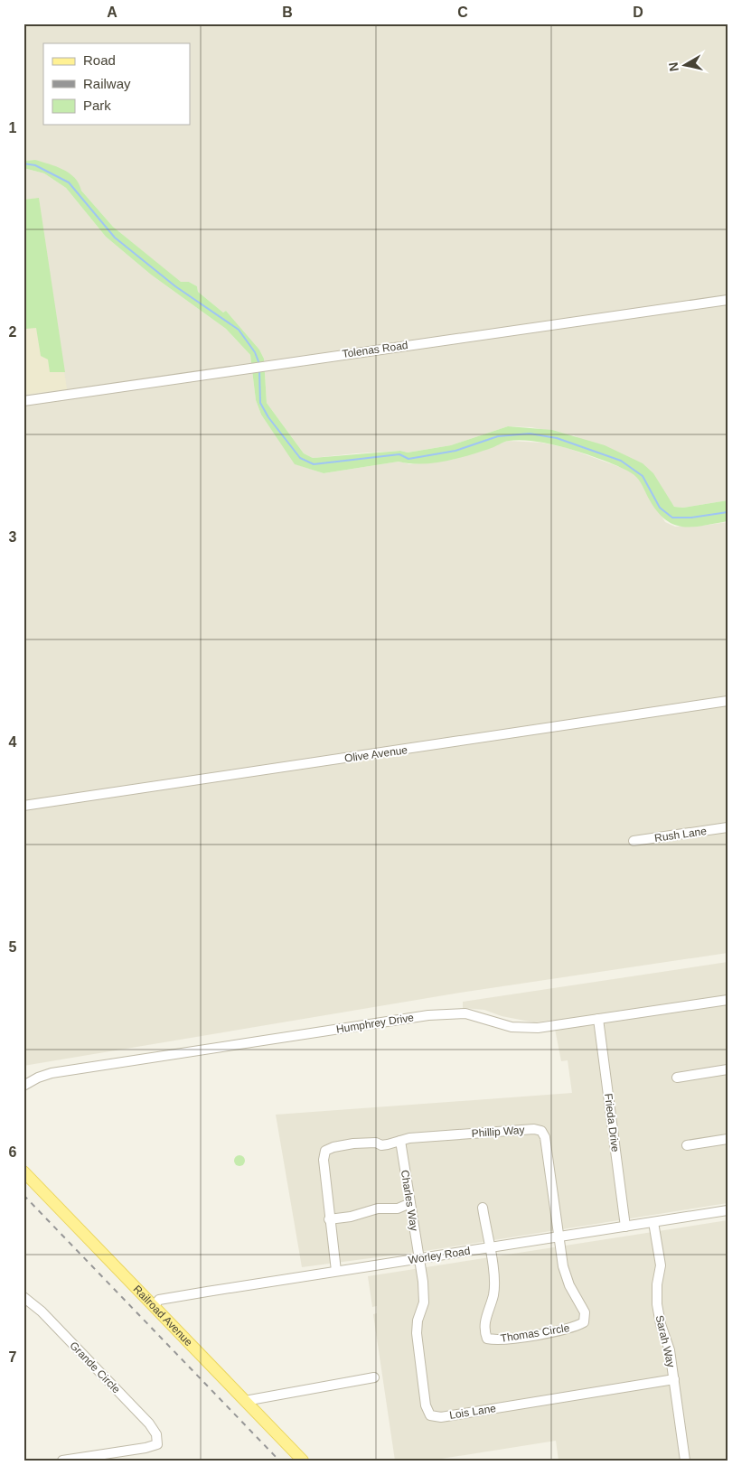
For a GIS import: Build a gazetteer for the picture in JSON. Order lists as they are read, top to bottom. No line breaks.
{"streets":{"main road":["Railroad Avenue"],"street":["Tolenas Road","Olive Avenue","Rush Lane","Humphrey Drive","Frieda Drive","Phillip Way","Charles Way","Worley Road","Thomas Circle","Sarah Way","Grande Circle","Lois Lane"]},"crossings":[["Humphrey Drive","Frieda Drive"],["Frieda Drive","Worley Road"],["Phillip Way","Charles Way"],["Phillip Way","Worley Road"],["Phillip Way","Thomas Circle"],["Charles Way","Worley Road"],["Charles Way","Lois Lane"],["Worley Road","Railroad Avenue"],["Worley Road","Thomas Circle"],["Worley Road","Sarah Way"],["Worley Road","Lois Lane"],["Sarah Way","Lois Lane"]],"legend":["Road","Railway","Park"],"north":"left","grid":{"columns":["A","B","C","D"],"rows":["1","2","3","4","5","6","7"]}}
